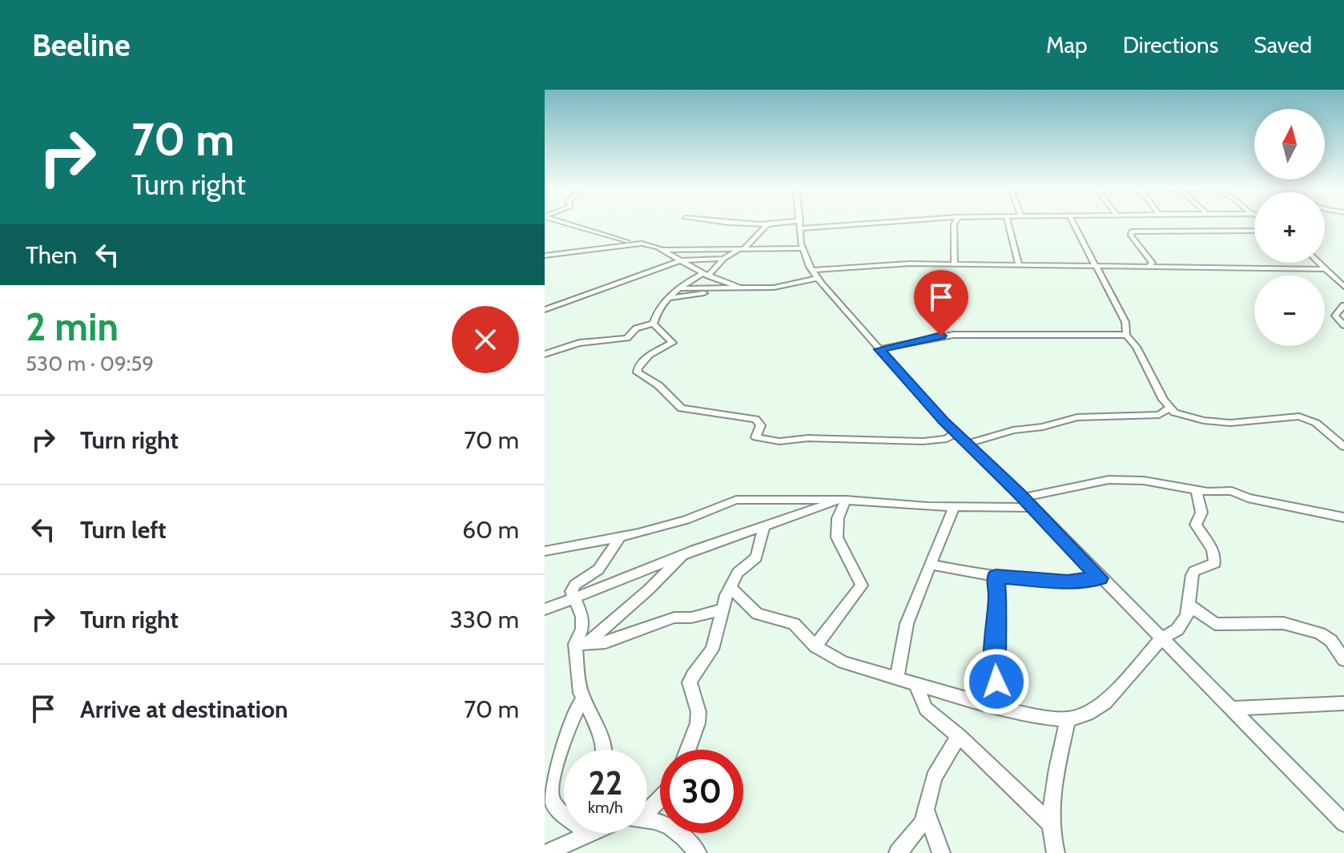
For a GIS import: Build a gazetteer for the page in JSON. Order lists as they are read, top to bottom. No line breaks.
{"north":"top","page":{"header":"Beeline","nav":["Map","Directions","Saved"],"turn":["70 m","Turn right"],"map_buttons":["+","−"],"then":"Then","heading":["2 min","530 m · 09:59"],"list":[{"name":"Turn right","value":"70 m"},{"name":"Turn left","value":"60 m"},{"name":"Turn right","value":"330 m"},{"name":"Arrive at destination","value":"70 m"}],"speed":"22 km/h","limit":"30"}}
